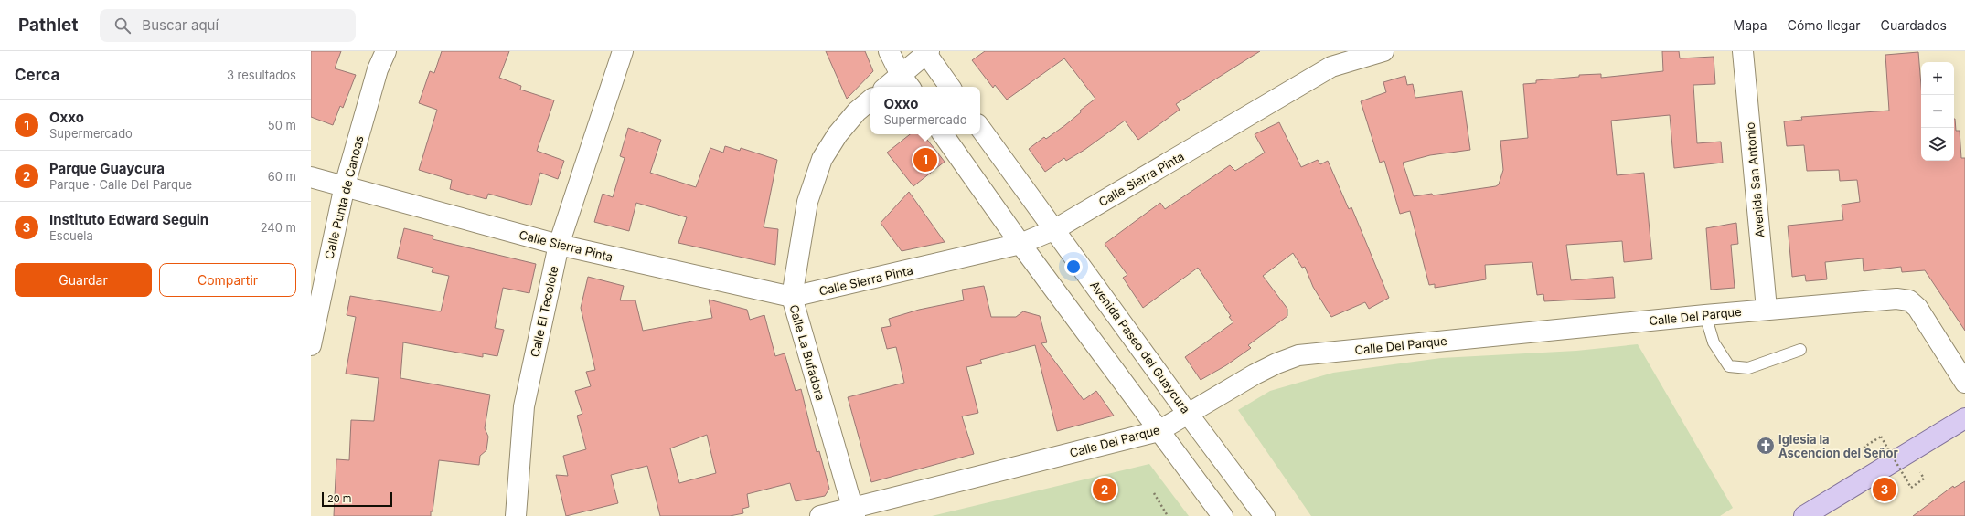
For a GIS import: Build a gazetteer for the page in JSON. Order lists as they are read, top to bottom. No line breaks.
{"streets":{"street":["Calle Sierra Pinta","Avenida San Antonio","Calle Punta de Canoas","Calle El Tecolote","Calle Del Parque","Avenida Paseo del Guaycura","Calle La Bufadora"]},"crossings":[["Calle Sierra Pinta","Calle Punta de Canoas"],["Calle Sierra Pinta","Calle El Tecolote"],["Calle Sierra Pinta","Avenida Paseo del Guaycura"],["Calle Sierra Pinta","Calle La Bufadora"],["Avenida San Antonio","Calle Del Parque"],["Calle Del Parque","Avenida Paseo del Guaycura"],["Calle Del Parque","Calle La Bufadora"]],"places":{"church":["Iglesia la Ascencion del Señor"]},"scale_bar":"20 m","page":{"header":"Pathlet","search":"Buscar aquí","nav":["Mapa","Cómo llegar","Guardados"],"heading":["Cerca","3 resultados"],"map_buttons":["+","−"],"popup":["Oxxo","Supermercado"],"list":[{"mark":"1","name":"Oxxo","note":"Supermercado","value":"50 m"},{"mark":"2","name":"Parque Guaycura","note":"Parque · Calle Del Parque","value":"60 m"},{"mark":"3","name":"Instituto Edward Seguin","note":"Escuela","value":"240 m"}],"pins":["1","2","3"],"buttons":["Guardar","Compartir"],"scale":"20 m"}}
